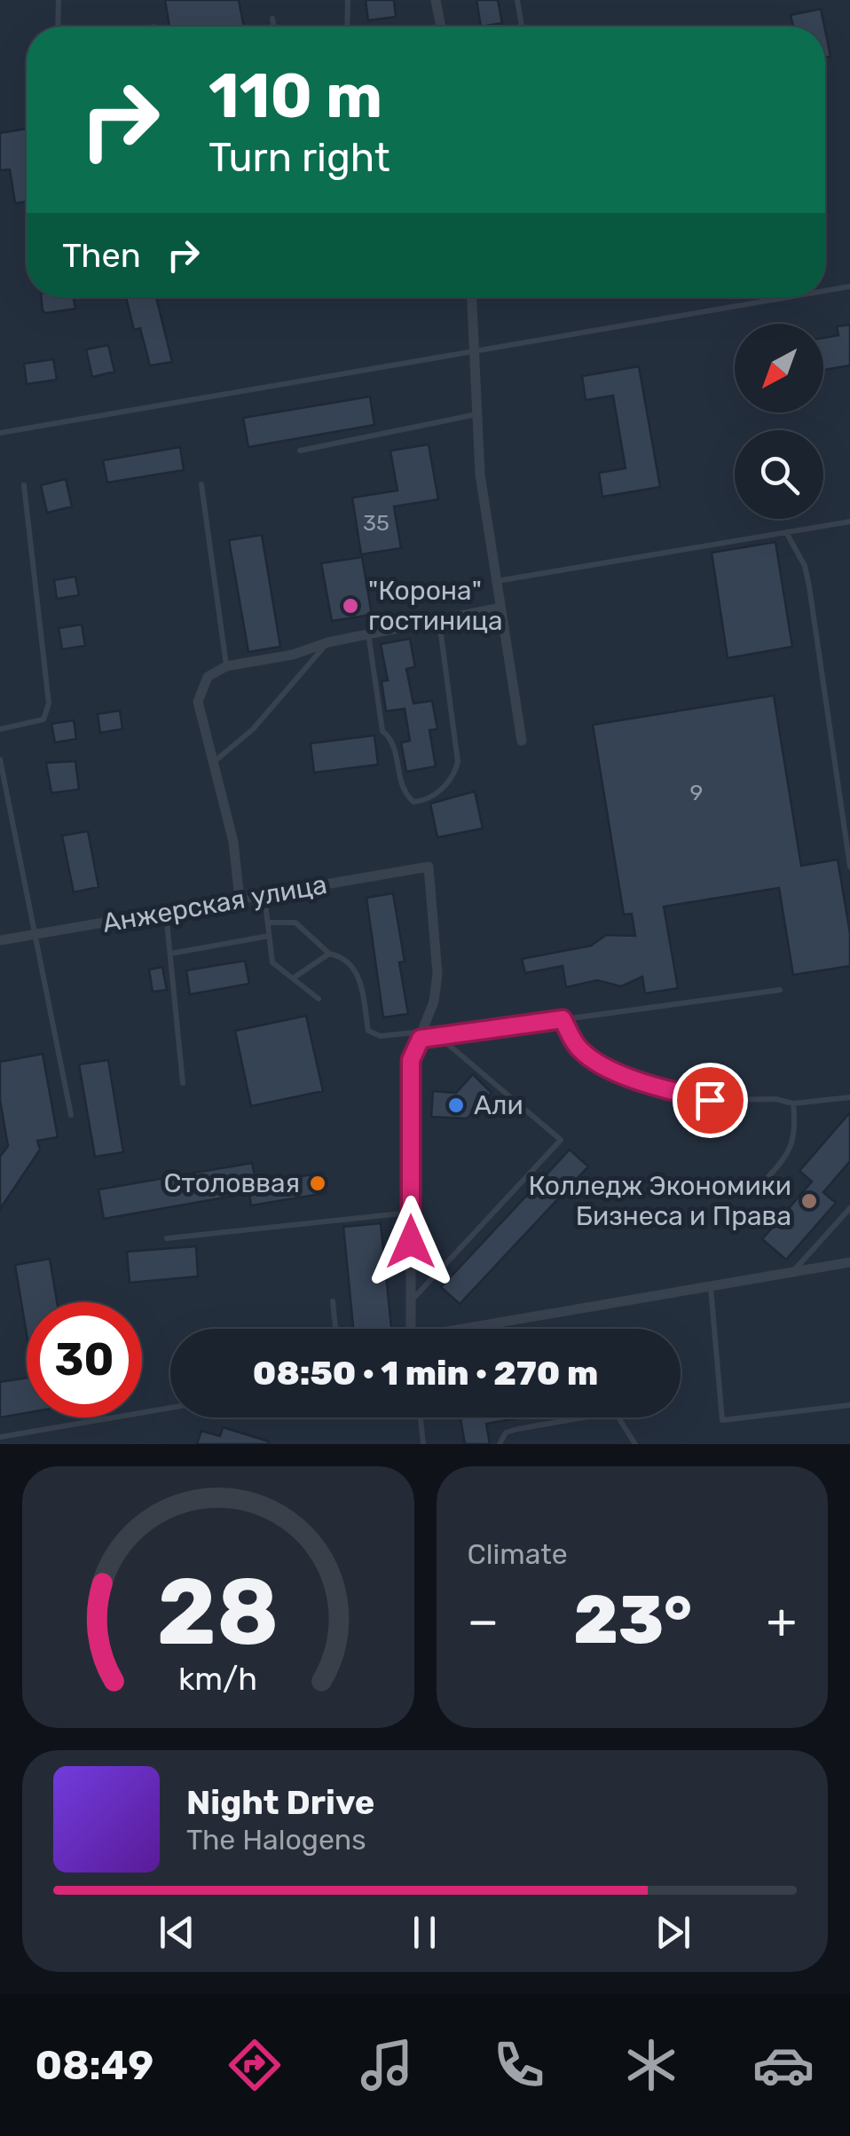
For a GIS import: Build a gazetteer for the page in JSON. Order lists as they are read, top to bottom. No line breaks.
{"streets":{"street":["Анжерская улица"]},"places":["\"Корона\" гостиница","Али","Столоввая","Колледж Экономики Бизнеса и Права"],"house_numbers":["35","9"],"north":"bottom left","page":{"turn":["110 m","Turn right"],"then":"Then","limit":"30","trip":"08:50 · 1 min · 270 m","tile":"Climate","heat":["−","23°","+"],"song":["Night Drive","The Halogens"],"tabs":"08:49","gauge":["28","km/h"]}}
